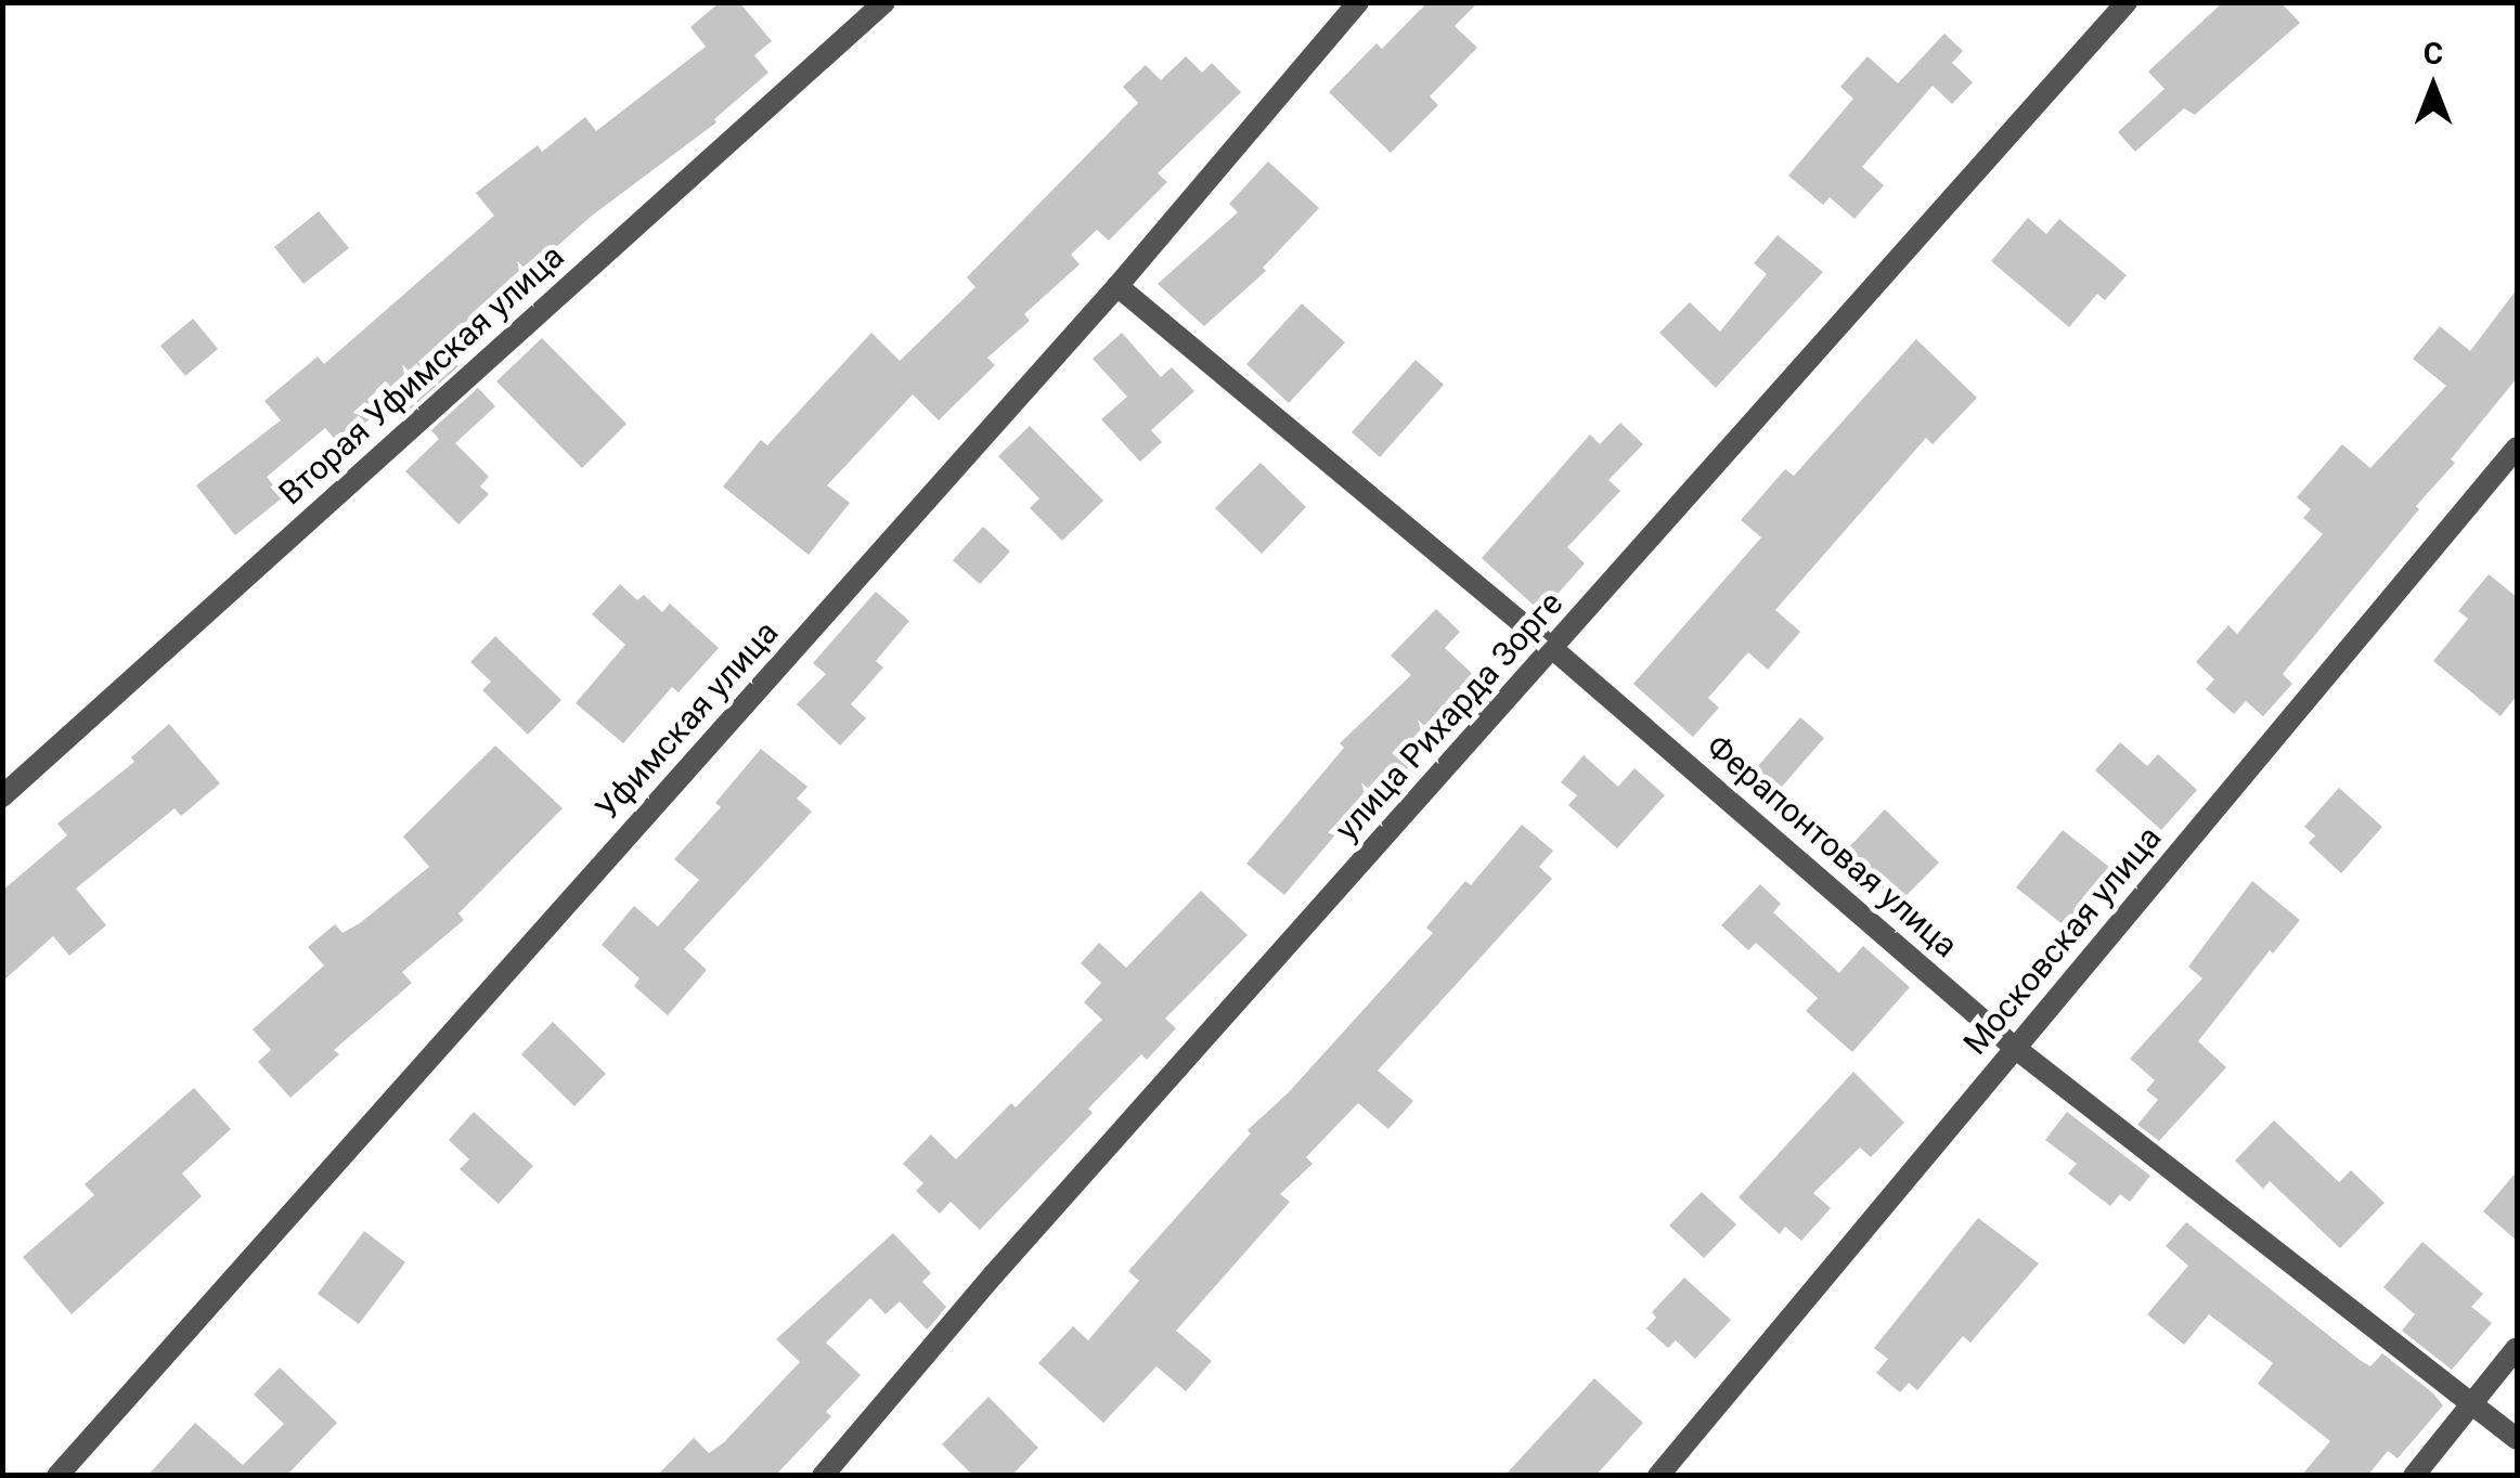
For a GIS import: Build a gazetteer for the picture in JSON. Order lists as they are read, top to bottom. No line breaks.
{"streets":{"street":["Вторая Уфимская улица","улица Рихарда Зорге","Уфимская улица","Ферапонтовая улица","Московская улица"]},"crossings":[["улица Рихарда Зорге","Ферапонтовая улица"],["Уфимская улица","Ферапонтовая улица"],["Ферапонтовая улица","Московская улица"]],"north":"top"}
